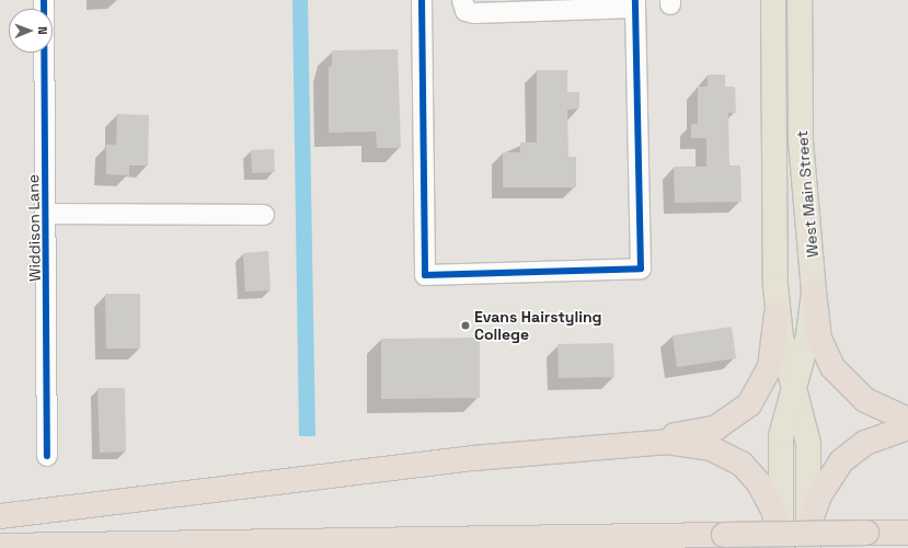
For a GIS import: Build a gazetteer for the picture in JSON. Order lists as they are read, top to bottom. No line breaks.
{"streets":{"main road":["West Main Street"],"street":["Widdison Lane"]},"places":["Evans Hairstyling College"],"north":"right"}
